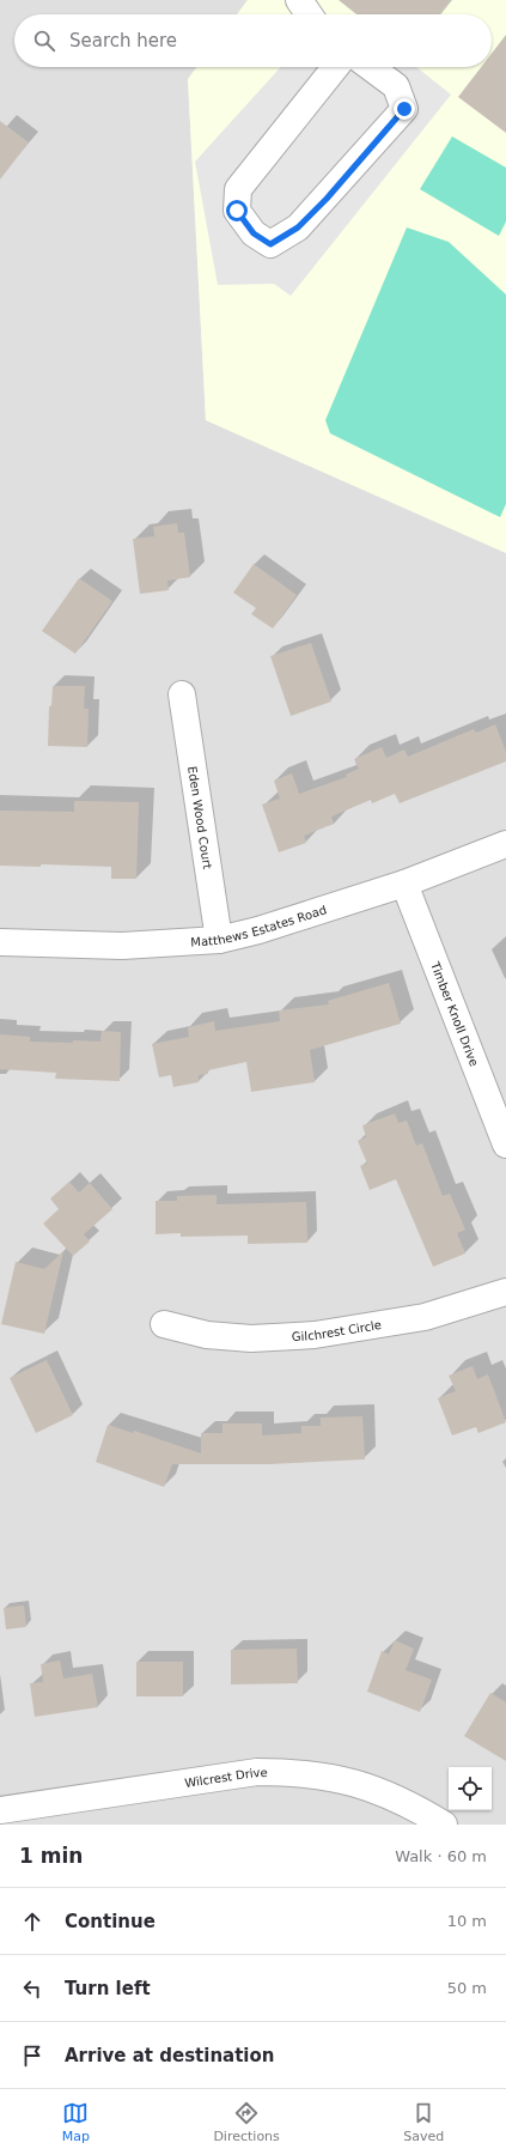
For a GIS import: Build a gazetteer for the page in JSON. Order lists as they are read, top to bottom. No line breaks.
{"streets":{"street":["Eden Wood Court","Matthews Estates Road","Timber Knoll Drive","Gilchrest Circle","Wilcrest Drive"]},"crossings":[["Eden Wood Court","Matthews Estates Road"],["Matthews Estates Road","Timber Knoll Drive"]],"page":{"search":"Search here","heading":["1 min","Walk · 60 m"],"list":[["Continue","10 m"],["Turn left","50 m"],"Arrive at destination"],"nav":["Map","Directions","Saved"]}}
